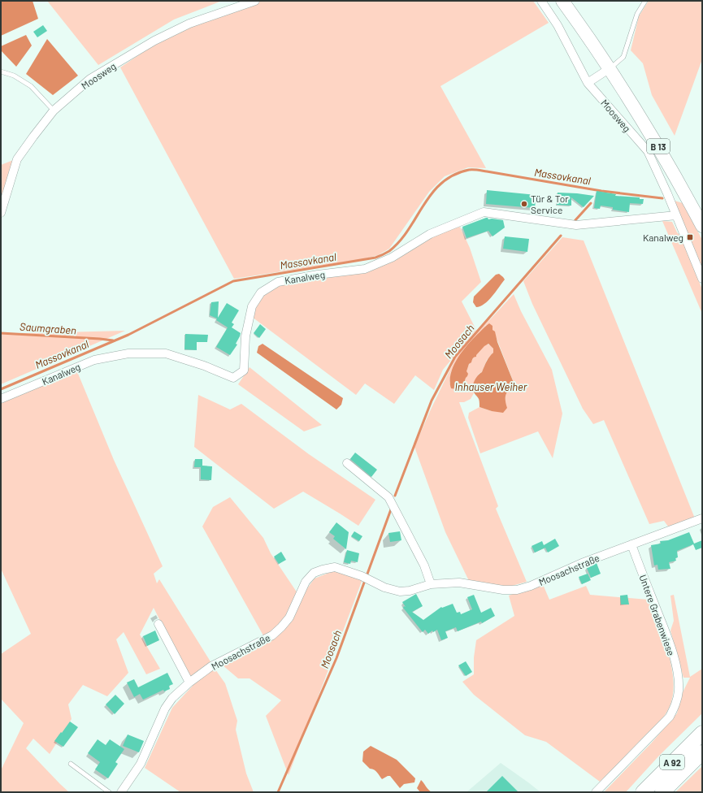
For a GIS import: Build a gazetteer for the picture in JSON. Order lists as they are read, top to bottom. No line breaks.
{"streets":{"highway":["A 92"],"main road":["B 13"],"street":["Moosweg","Kanalweg","Moosachstraße","Untere Grabenwiese"]},"crossings":[["Moosweg","Kanalweg"],["Moosachstraße","Untere Grabenwiese"]],"water":["Massovkanal","Saumgraben","Moosach","Inhauser Weiher"],"places":{"other":["Tür & Tor Service"],"transit":["Kanalweg"]}}
